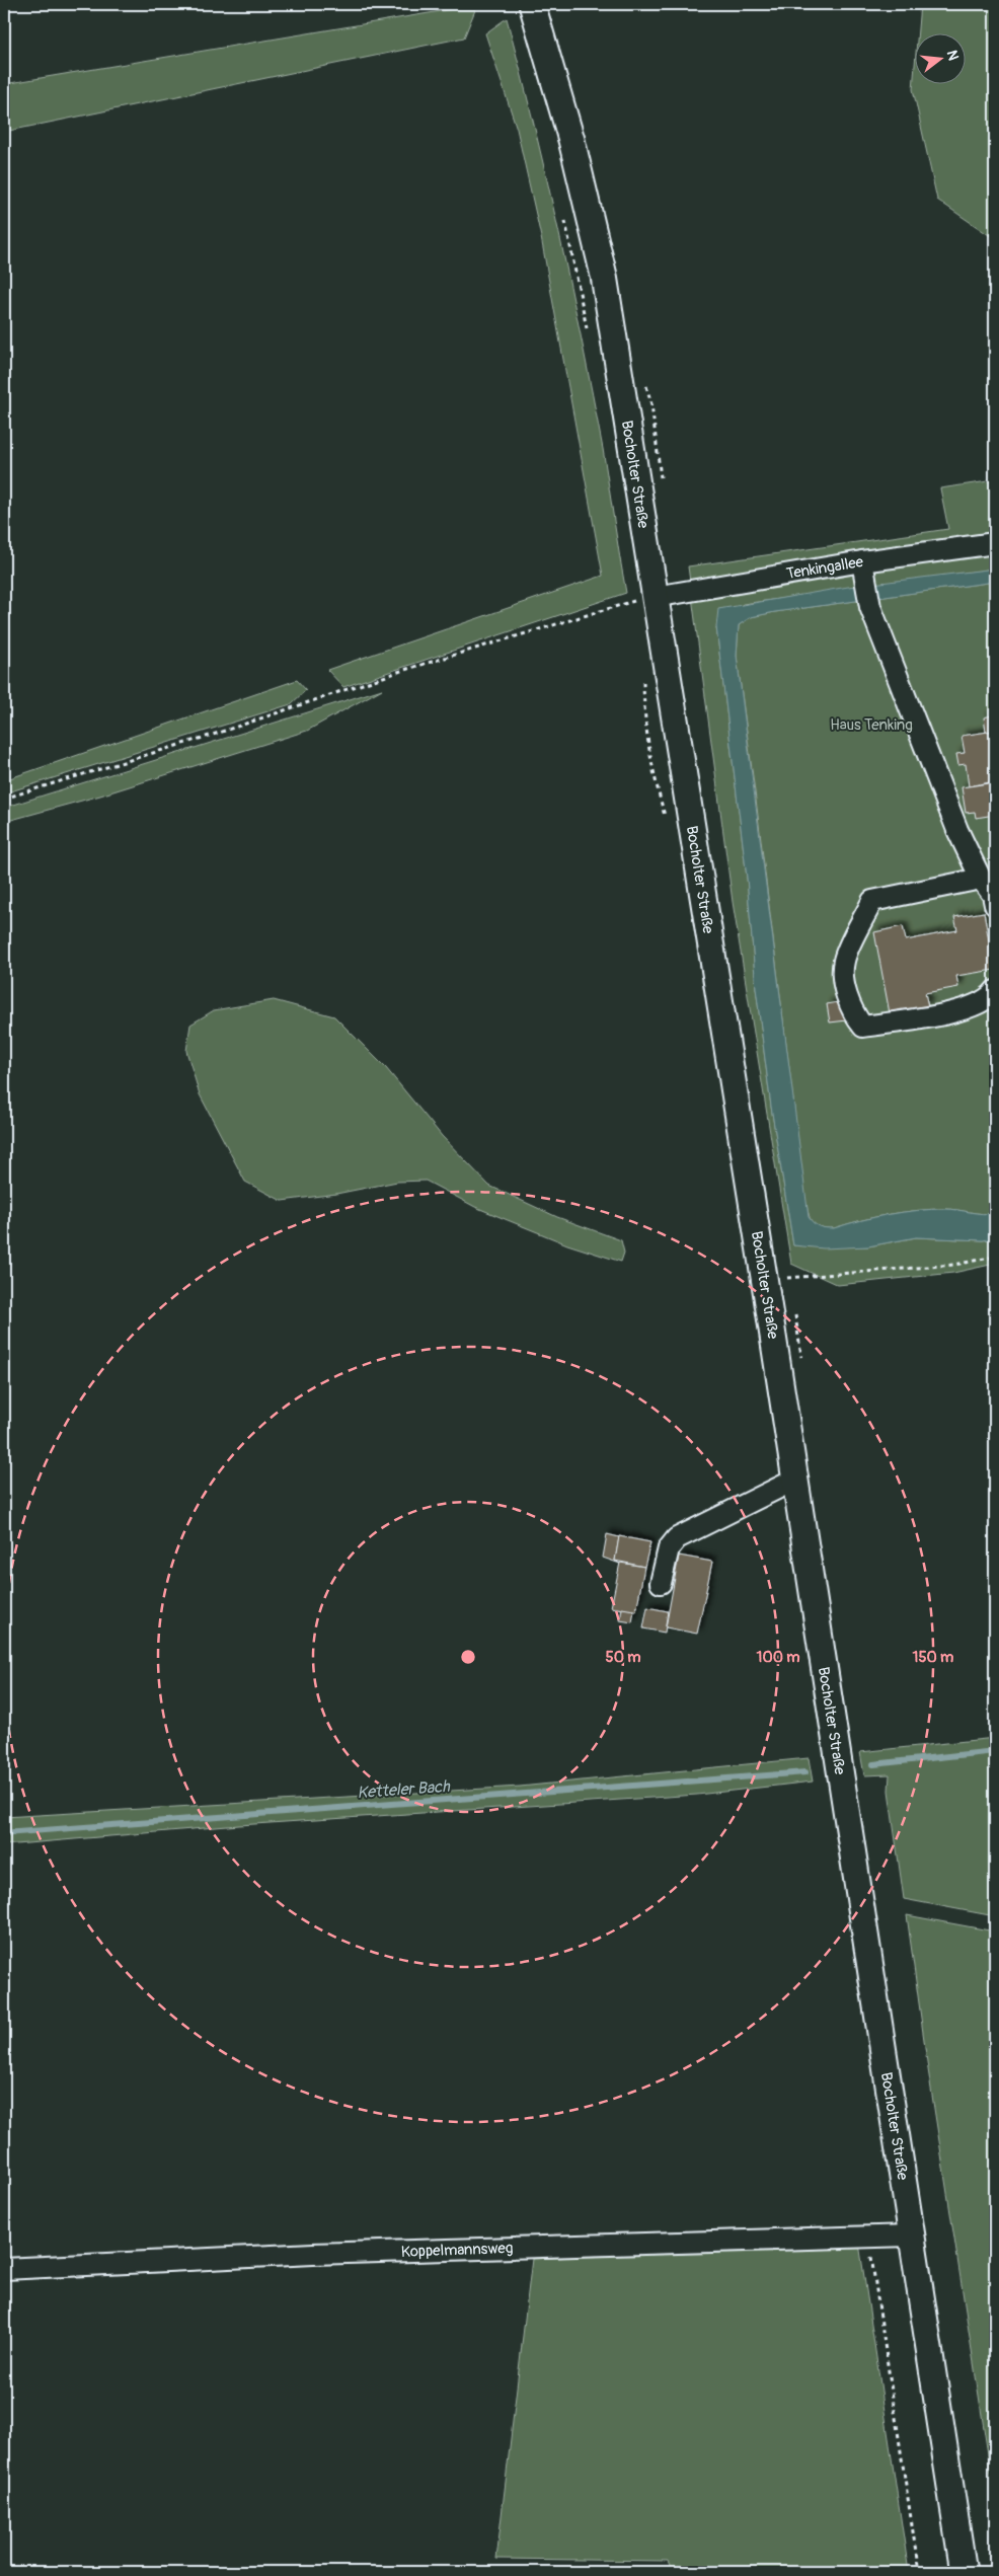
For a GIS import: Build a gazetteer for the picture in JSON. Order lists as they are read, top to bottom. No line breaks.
{"streets":{"main road":["Bocholter Straße"],"street":["Tenkingallee","Koppelmannsweg"]},"crossings":[["Bocholter Straße","Tenkingallee"],["Bocholter Straße","Koppelmannsweg"]],"water":["Ketteler Bach"],"parks":["Haus Tenking"],"north":"right","rings":["50 m","100 m","150 m"]}
